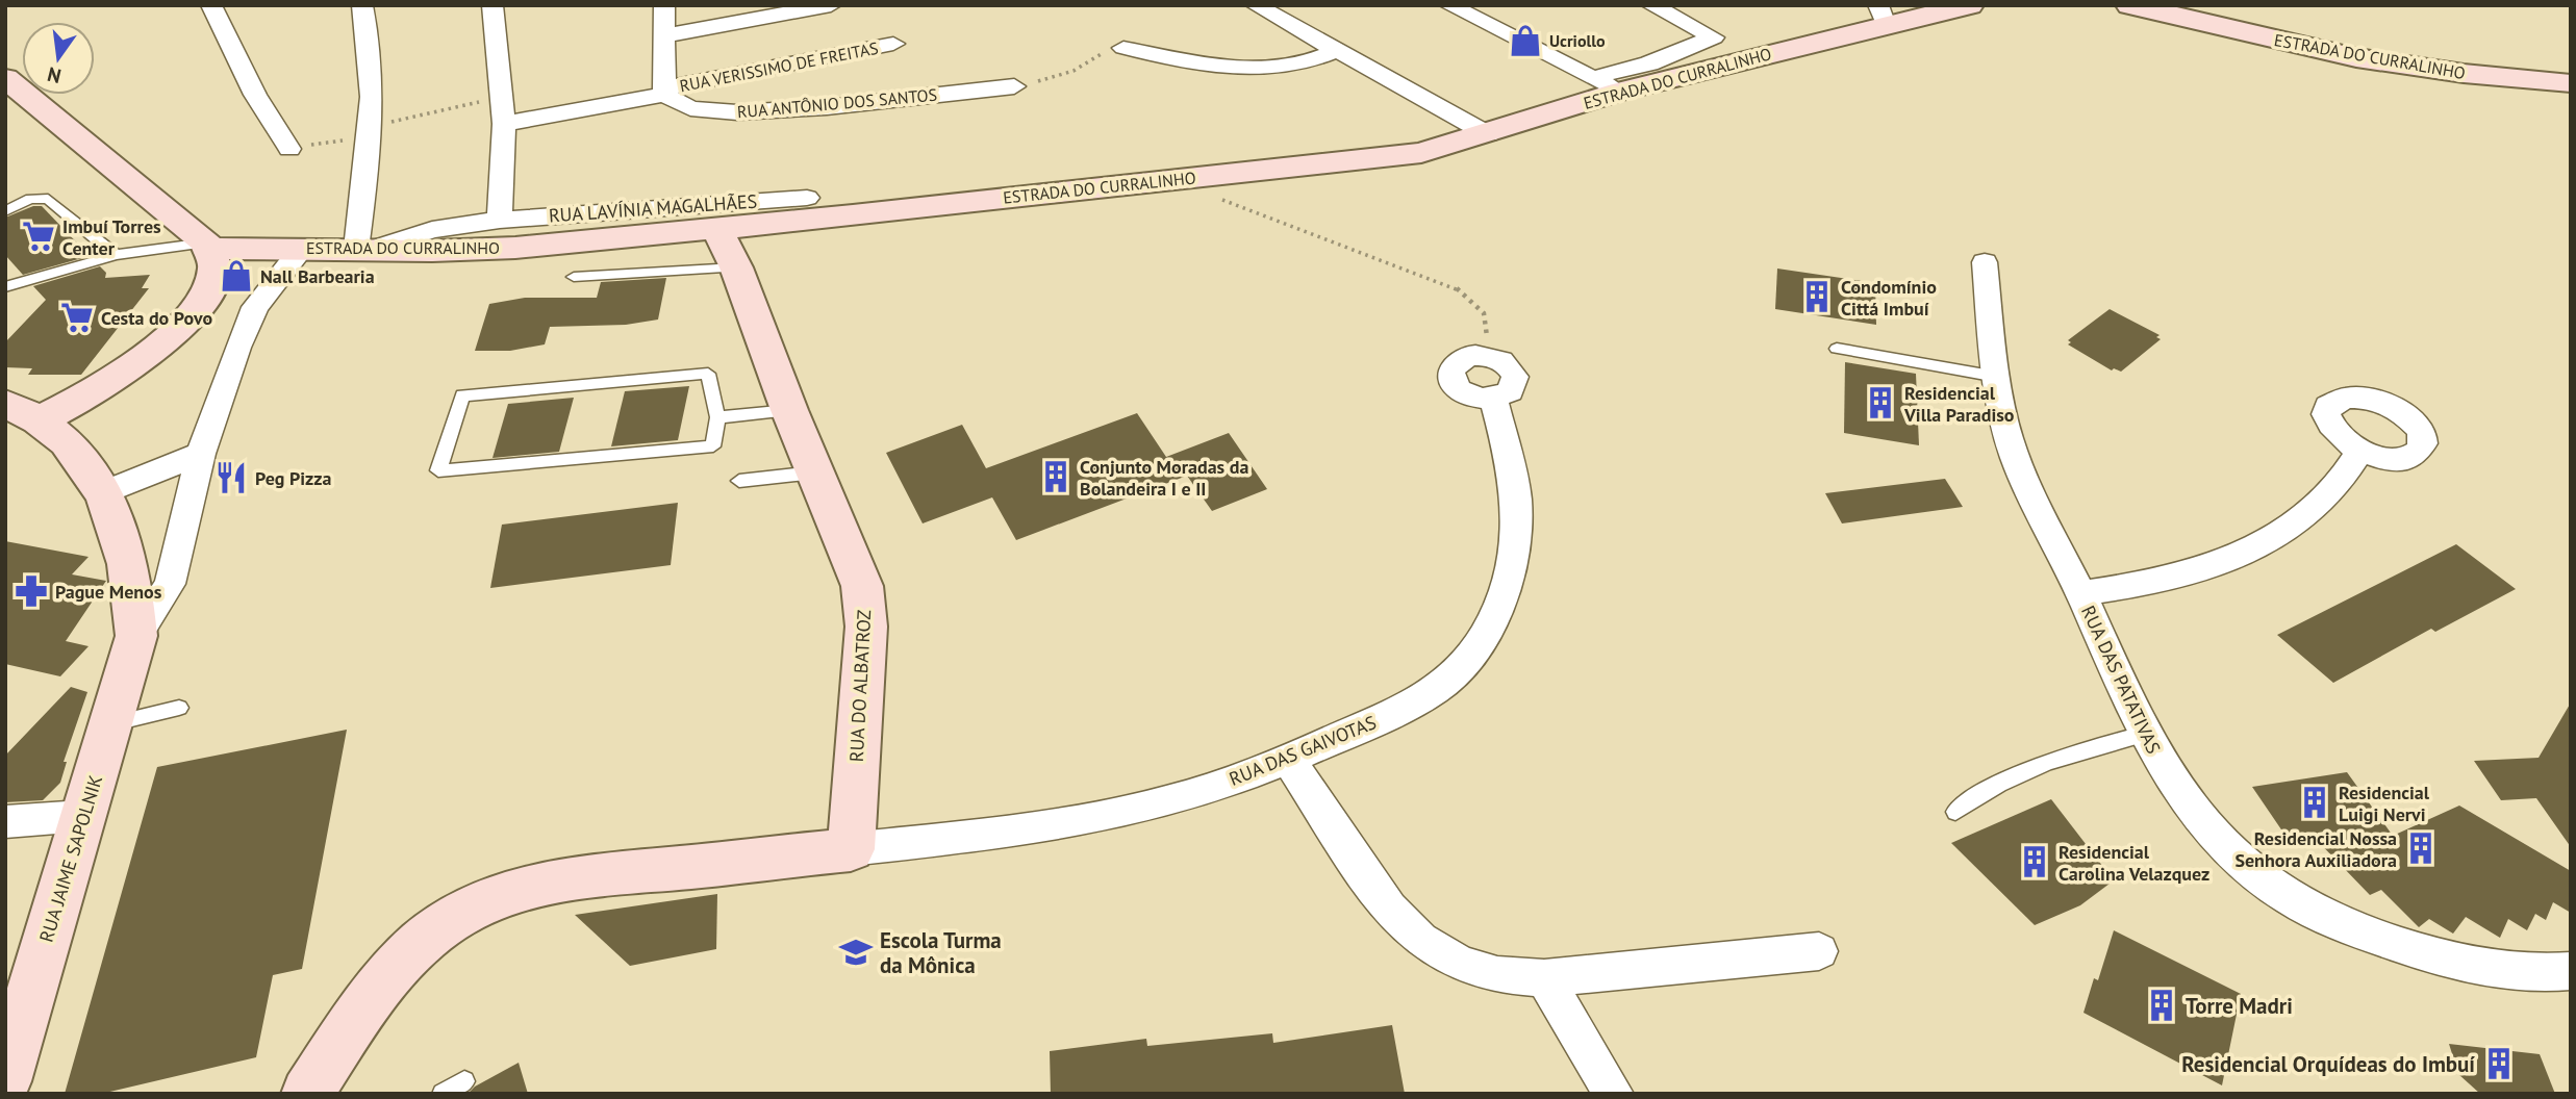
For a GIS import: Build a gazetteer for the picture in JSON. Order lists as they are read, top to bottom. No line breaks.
{"streets":{"street":["ESTRADA DO CURRALINHO","RUA VERISSIMO DE FREITAS","RUA ANTÔNIO DOS SANTOS","RUA LAVÍNIA MAGALHÃES","RUA DAS PATATIVAS","RUA DO ALBATROZ","RUA DAS GAIVOTAS","RUA JAIME SAPOLNIK"]},"crossings":[["ESTRADA DO CURRALINHO","RUA LAVÍNIA MAGALHÃES"],["ESTRADA DO CURRALINHO","RUA DO ALBATROZ"],["ESTRADA DO CURRALINHO","RUA JAIME SAPOLNIK"],["RUA VERISSIMO DE FREITAS","RUA ANTÔNIO DOS SANTOS"],["RUA DO ALBATROZ","RUA DAS GAIVOTAS"]],"places":{"shop":["Ucriollo","Nall Barbearia"],"supermarket":["Imbuí Torres Center","Cesta do Povo"],"building":["Condomínio Cittá Imbuí","Residencial Villa Paradiso","Conjunto Moradas da Bolandeira I e II","Residencial Luigi Nervi","Residencial Nossa Senhora Auxiliadora","Residencial Carolina Velazquez","Torre Madri","Residencial Orquídeas do Imbuí"],"restaurant":["Peg Pizza"],"pharmacy":["Pague Menos"],"school or university":["Escola Turma da Mônica"]},"north":"bottom"}
